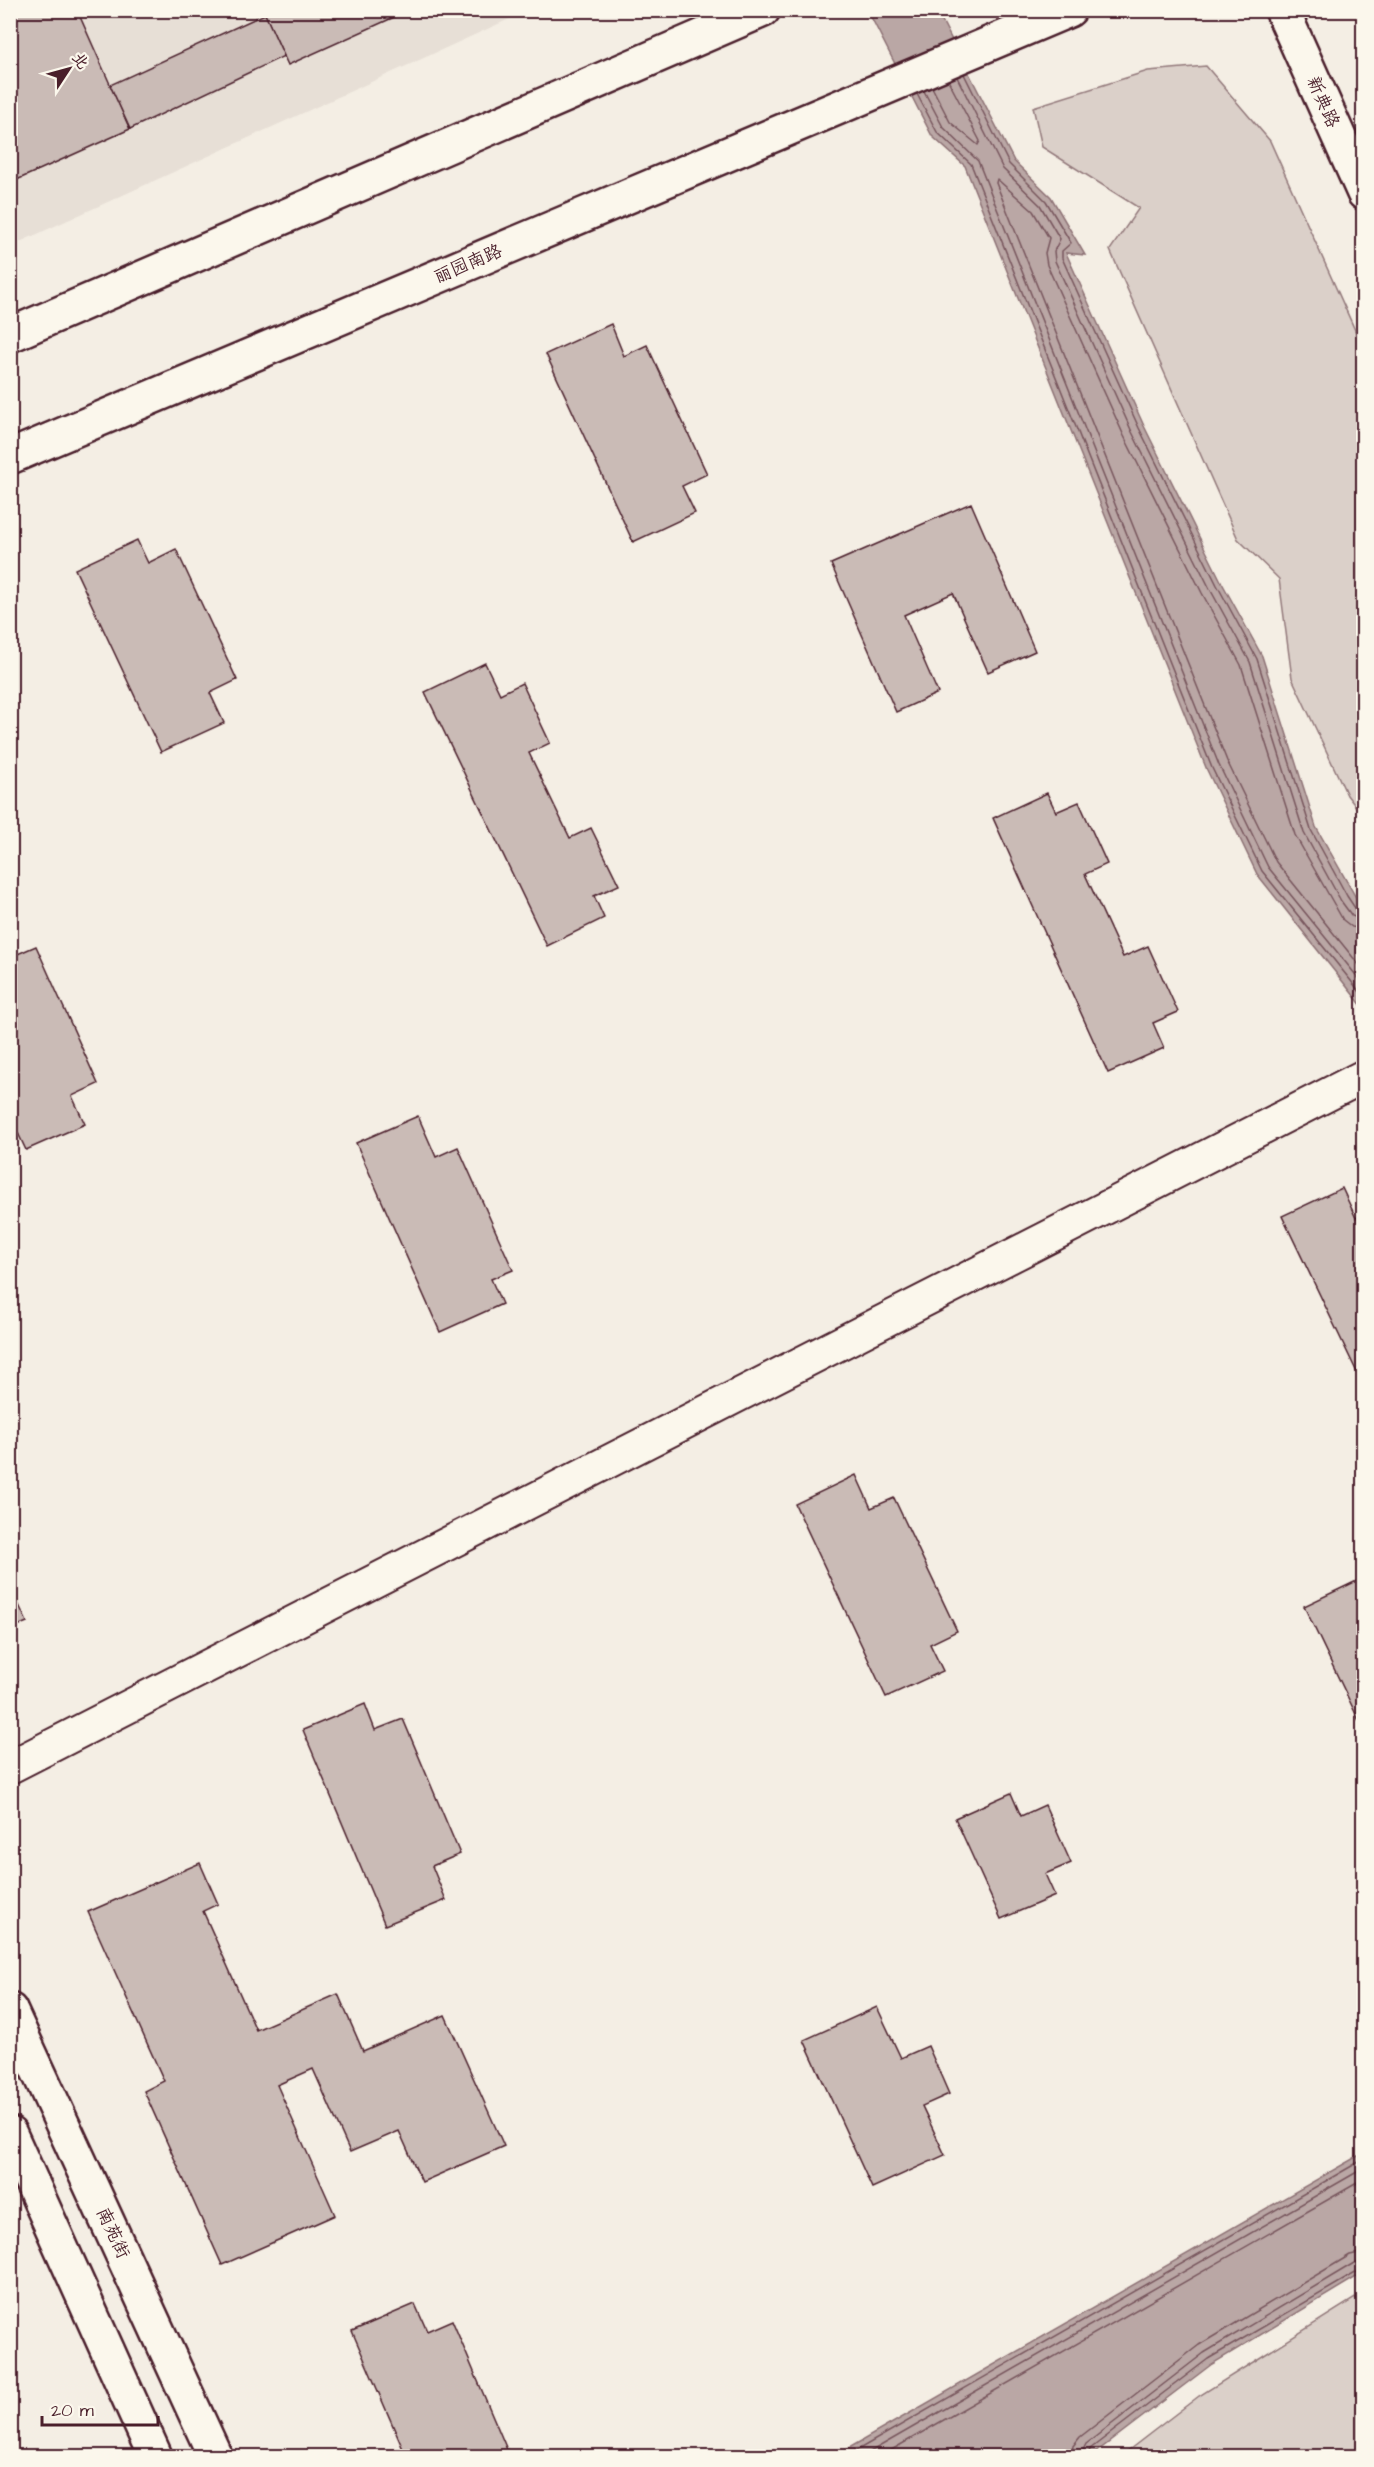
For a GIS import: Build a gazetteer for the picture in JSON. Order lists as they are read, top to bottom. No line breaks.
{"streets":{"main road":["新典路","丽园南路","南苑街"]},"scale_bar":"20 m","north":"top right"}
